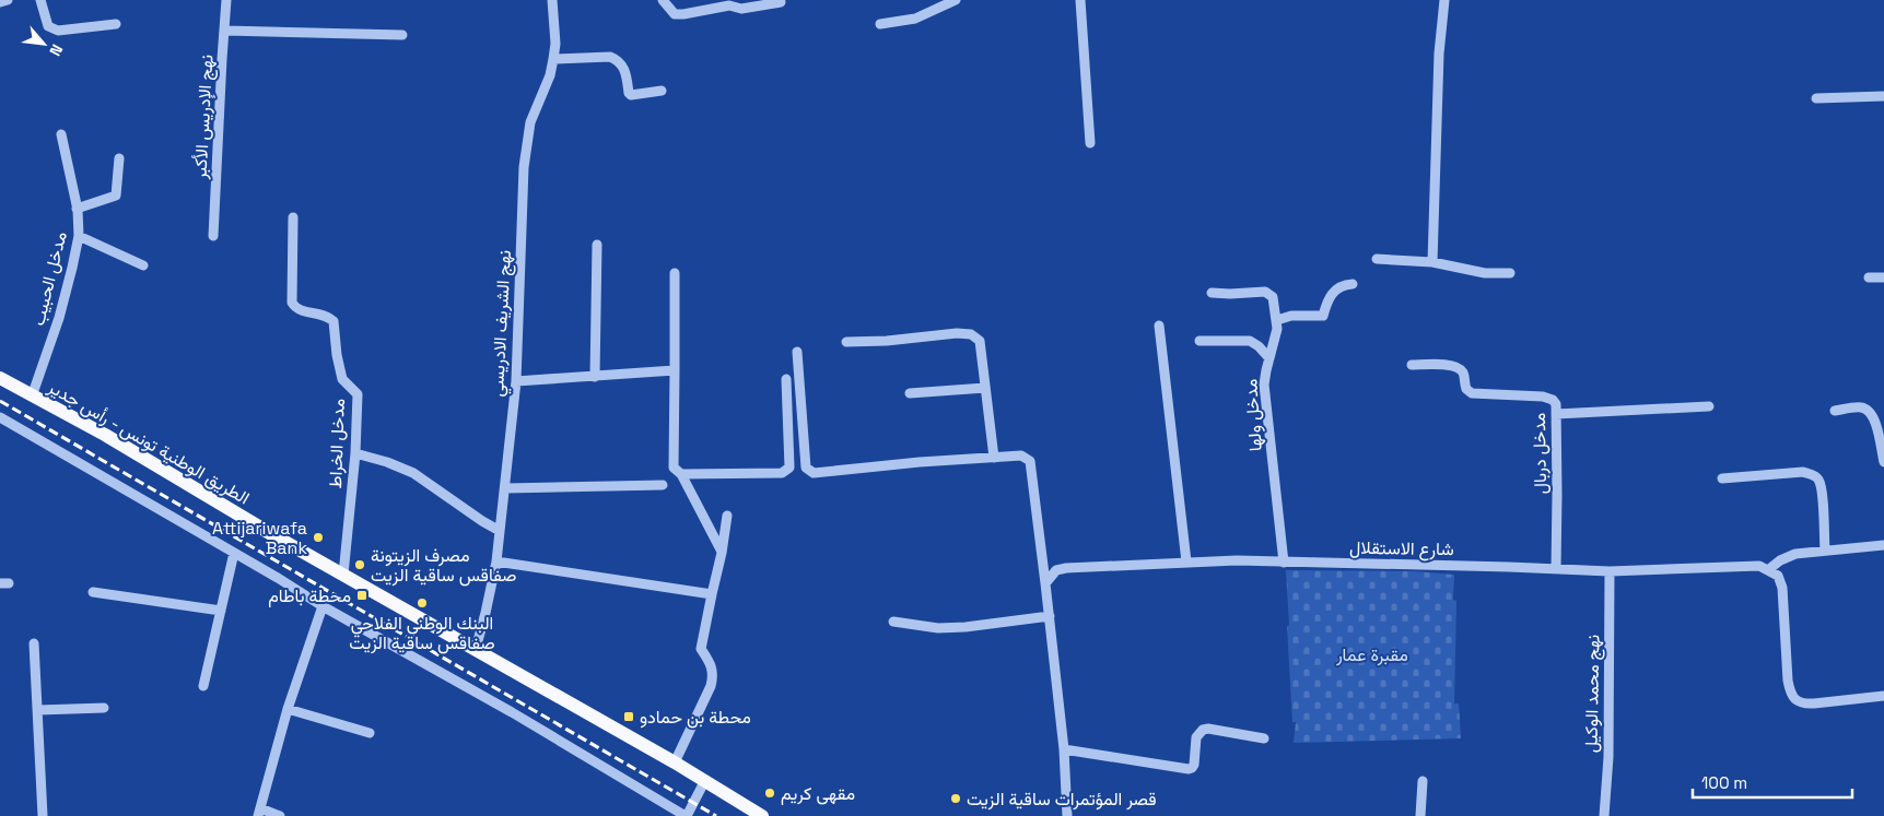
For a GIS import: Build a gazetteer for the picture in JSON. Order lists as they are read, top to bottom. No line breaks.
{"streets":{"main road":["الطريق الوطنية تونس - رأس جدير"],"street":["نهج الإدريس الأكبر","مدخل الحبيب","نهج الشريف الادريسي","مدخل ولها","مدخل الخراط","مدخل دربال","شارع الاستقلال","نهج محمد الوكيل"]},"crossings":[["مدخل الحبيب","الطريق الوطنية تونس - رأس جدير"],["نهج الشريف الادريسي","الطريق الوطنية تونس - رأس جدير"],["مدخل ولها","شارع الاستقلال"],["الطريق الوطنية تونس - رأس جدير","مدخل الخراط"],["مدخل دربال","شارع الاستقلال"],["شارع الاستقلال","نهج محمد الوكيل"]],"parks":["مقبرة عمار"],"places":{"other":["Attijariwafa Bank","مصرف الزيتونة صفاقس ساقية الزيت","البنك الوطني الفلاحي صفاقس ساقية الزيت","مقهى كريم","قصر المؤتمرات ساقية الزيت"],"transit":["محطة باطام","محطة بن حمادو"]},"scale_bar":"100 m","north":"bottom right"}
